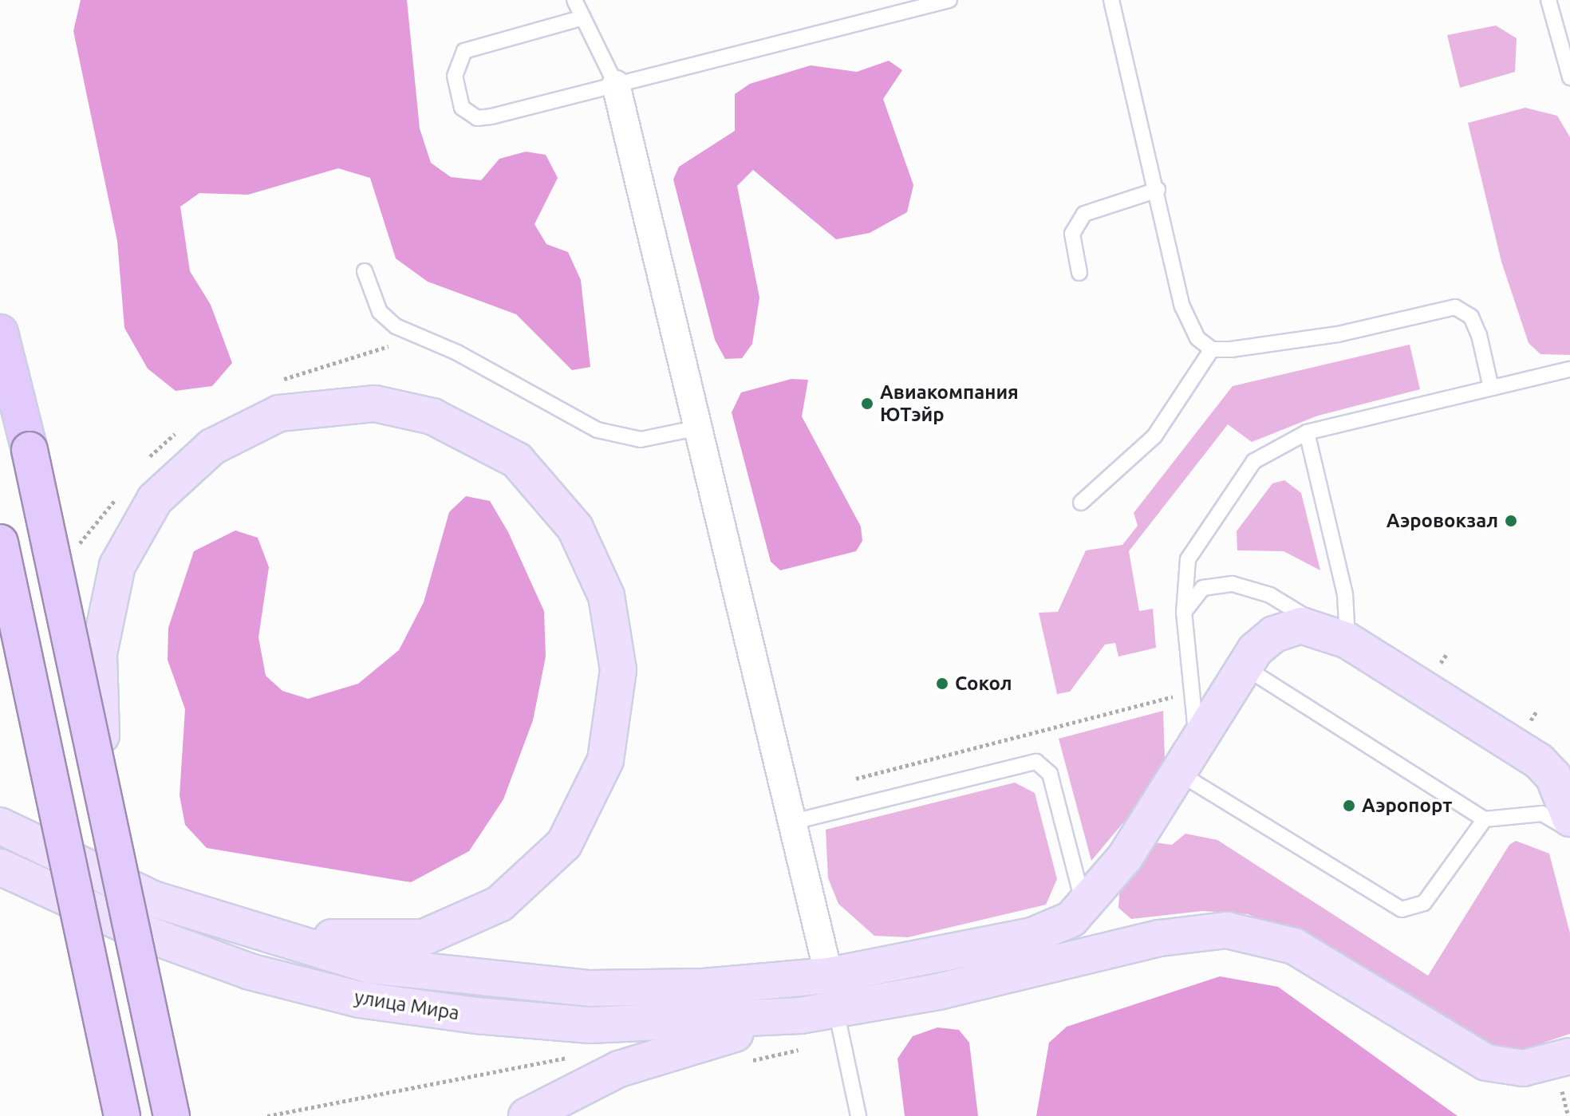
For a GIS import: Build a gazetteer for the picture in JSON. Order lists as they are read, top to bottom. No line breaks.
{"streets":{"main road":["улица Мира"]},"places":["Авиакомпания ЮТэйр","Аэровокзал","Сокол","Аэропорт"]}
